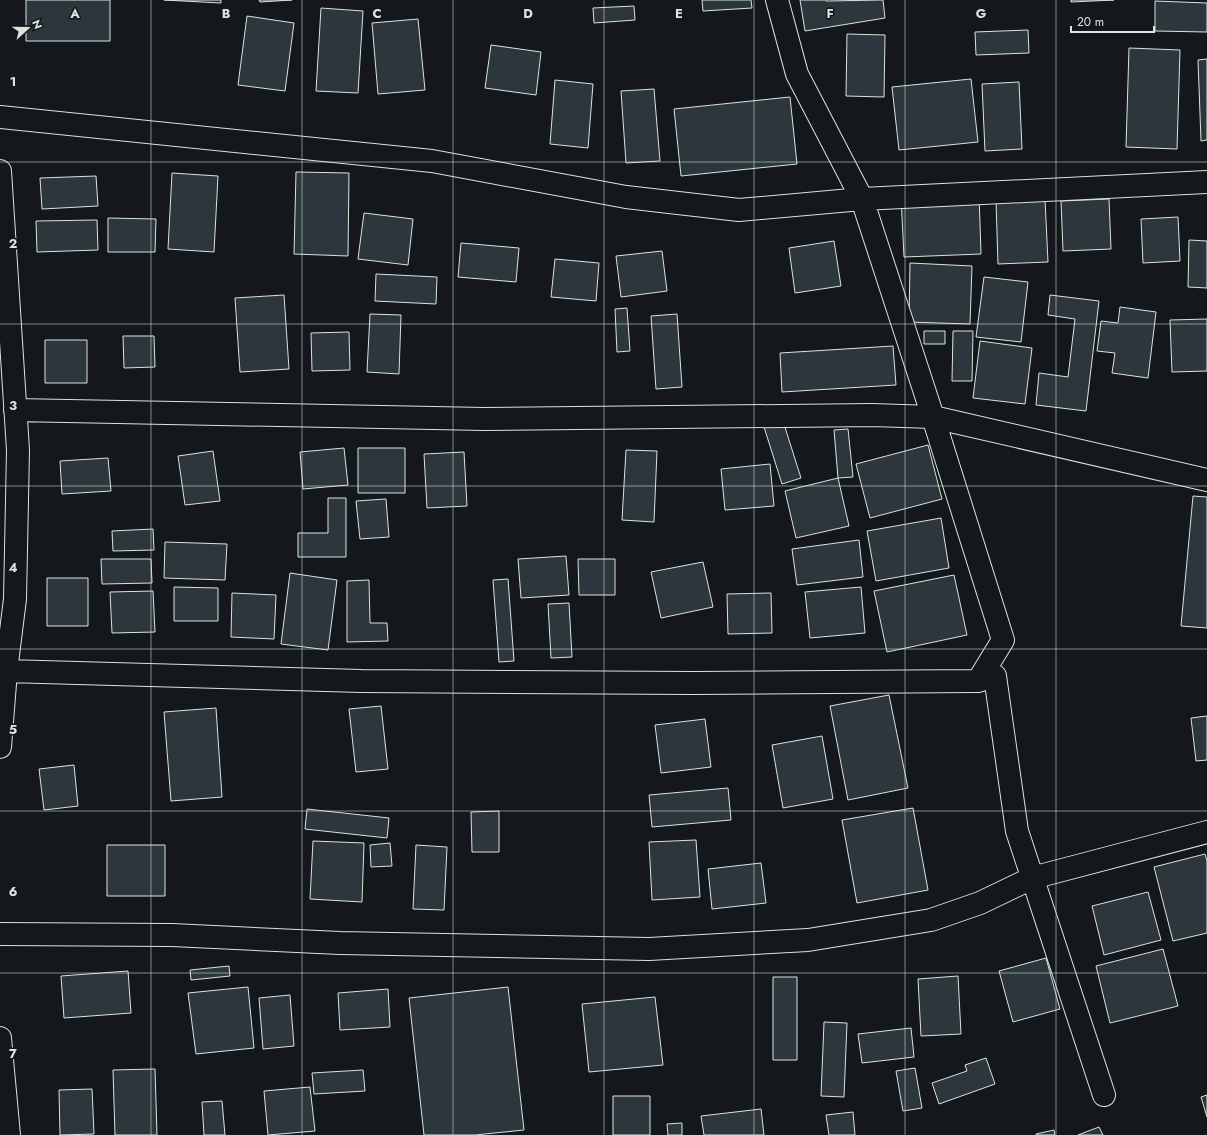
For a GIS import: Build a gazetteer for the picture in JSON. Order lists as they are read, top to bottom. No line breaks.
{"scale_bar":"20 m","north":"right","grid":{"columns":["A","B","C","D","E","F","G"],"rows":["1","2","3","4","5","6","7"]}}
